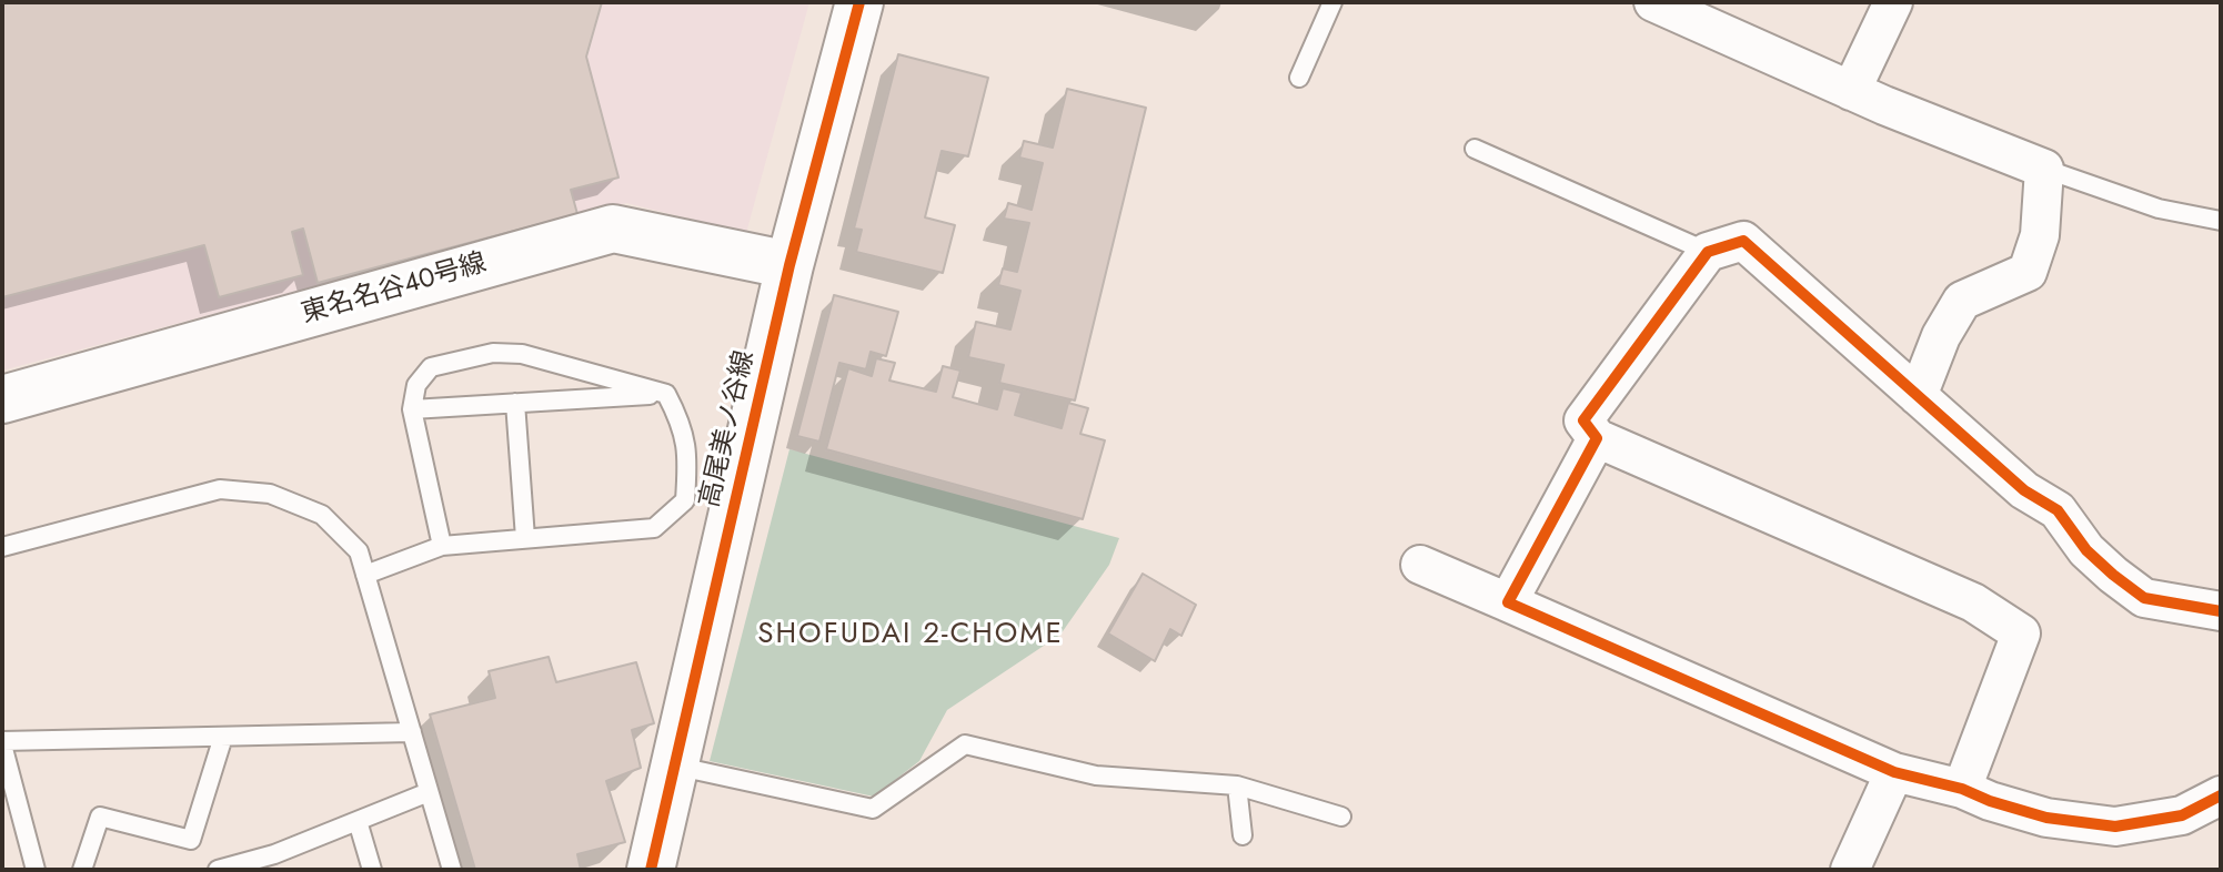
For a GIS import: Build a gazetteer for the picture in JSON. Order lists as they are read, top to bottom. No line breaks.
{"streets":{"street":["東名名谷４０号線","高尾美ノ谷線"]},"crossings":[["東名名谷４０号線","高尾美ノ谷線"]],"districts":["SHOFUDAI 2-CHOME"]}
